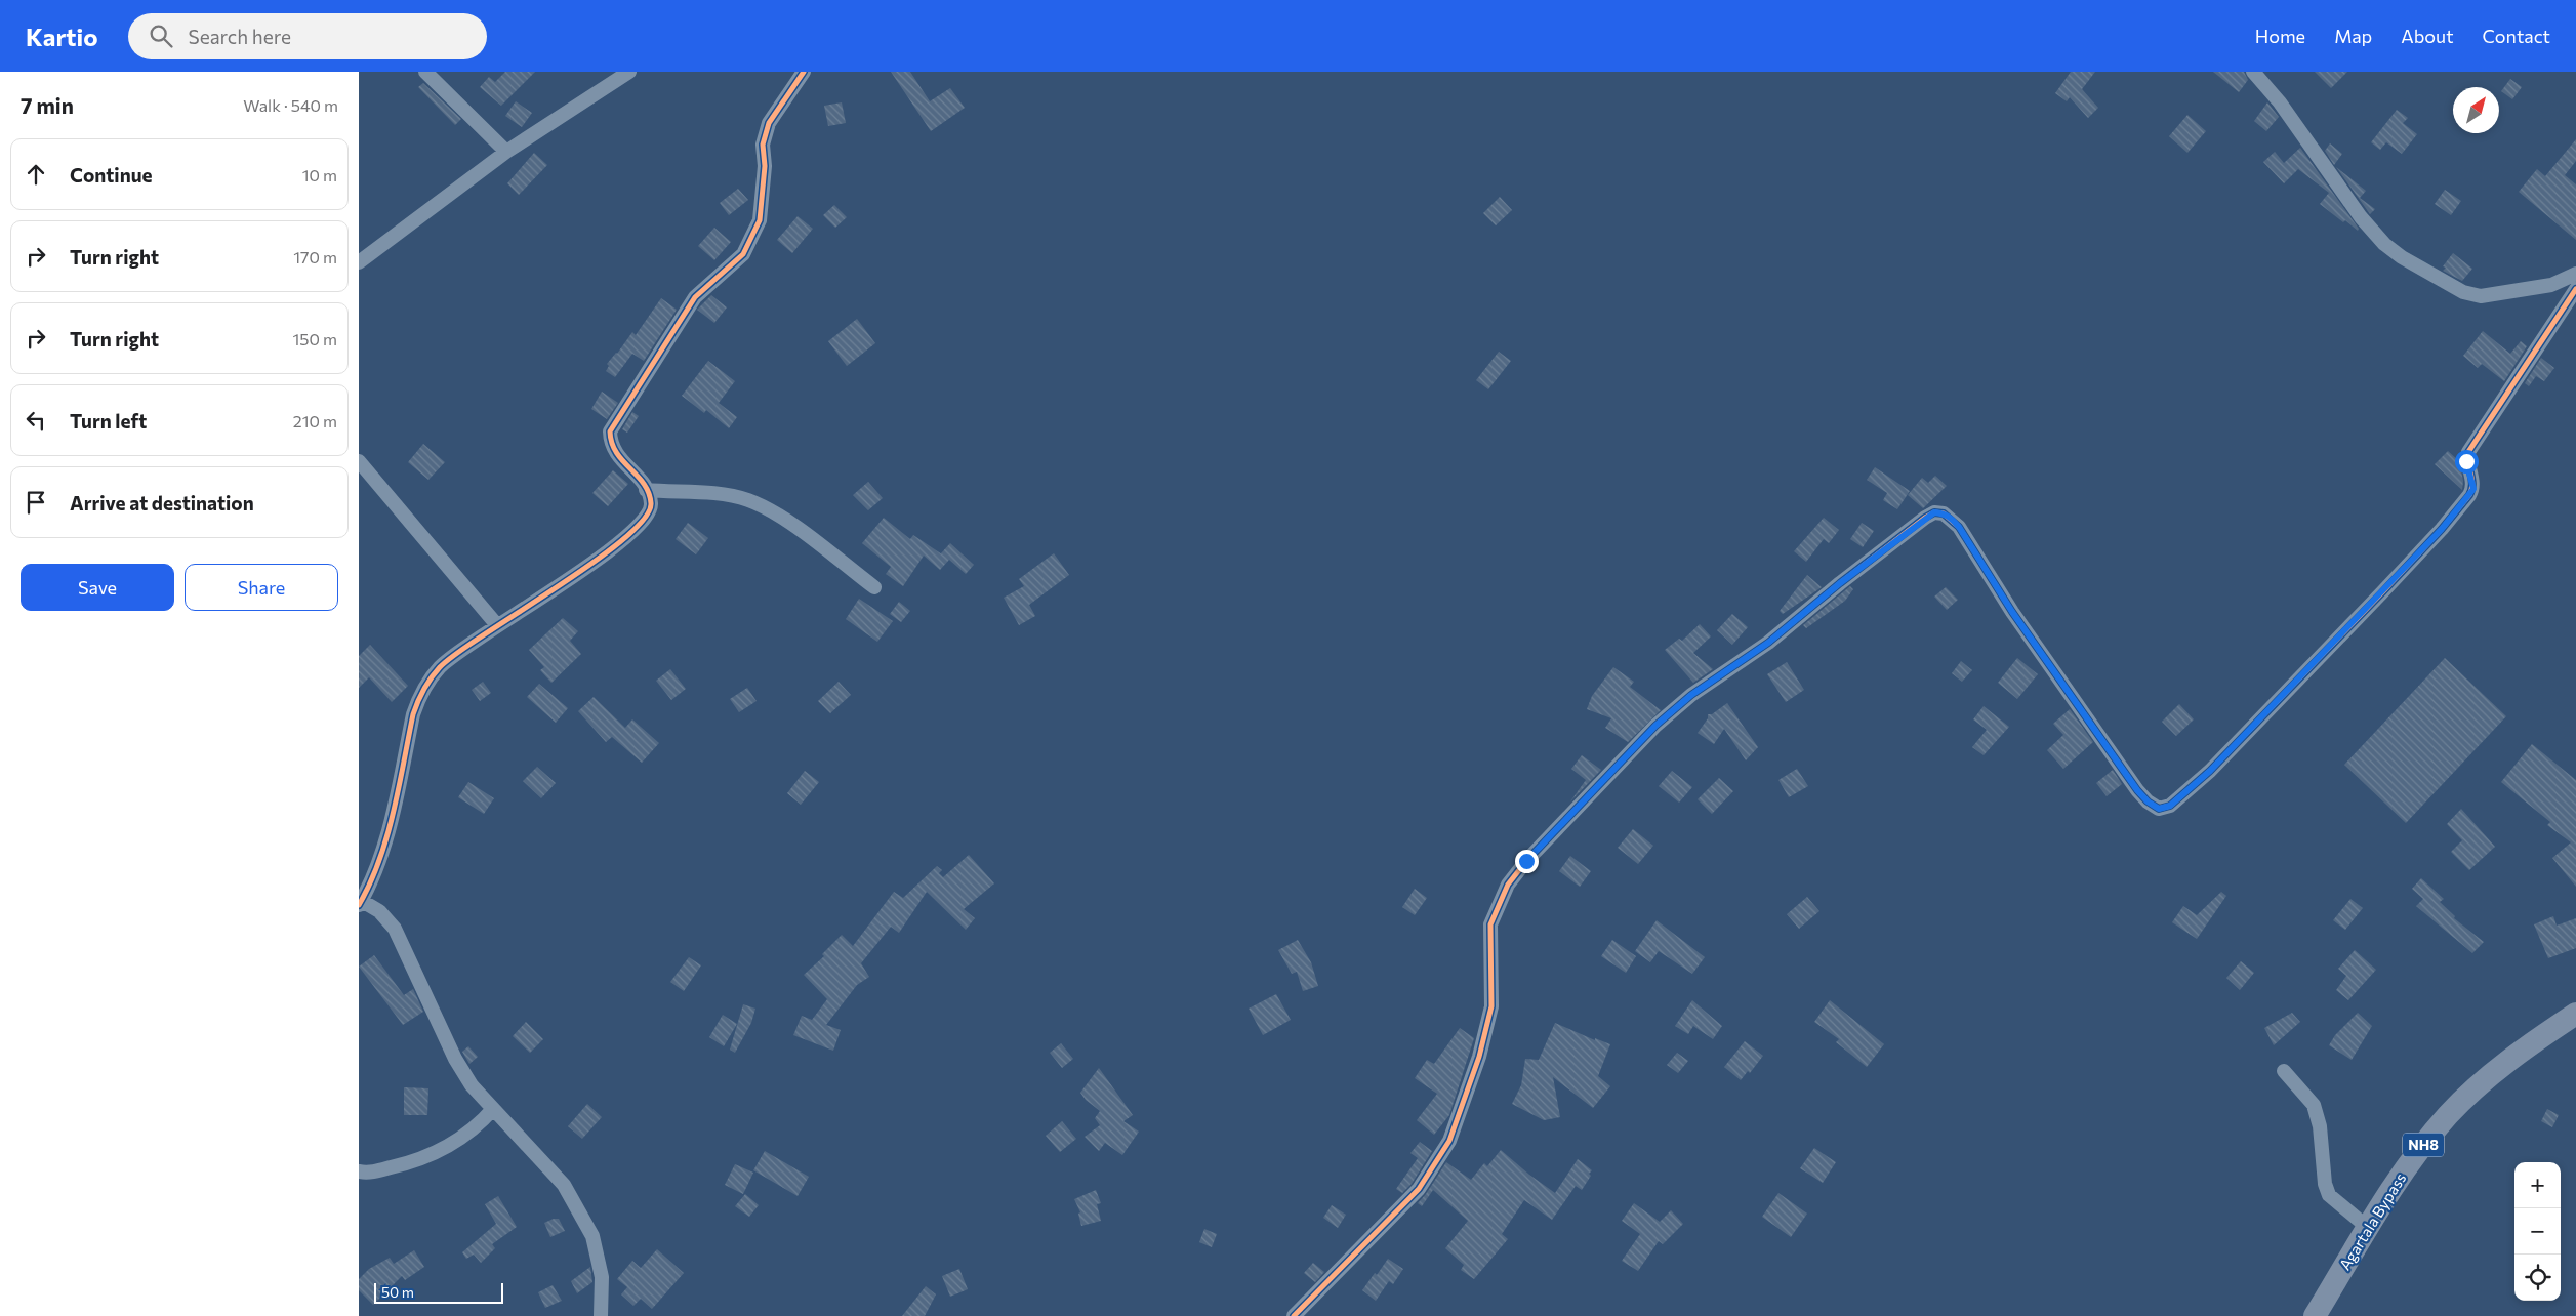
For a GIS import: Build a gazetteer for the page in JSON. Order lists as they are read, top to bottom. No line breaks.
{"streets":{"highway":["NH8","Agartala Bypass"]},"scale_bar":"50 m","north":"top right","page":{"header":"Kartio","search":"Search here","nav":["Home","Map","About","Contact"],"heading":["7 min","Walk · 540 m"],"list":[["Continue","10 m"],["Turn right","170 m"],["Turn right","150 m"],["Turn left","210 m"],"Arrive at destination"],"buttons":["Save","Share"],"map_buttons":["+","−"],"scale":"50 m"}}
